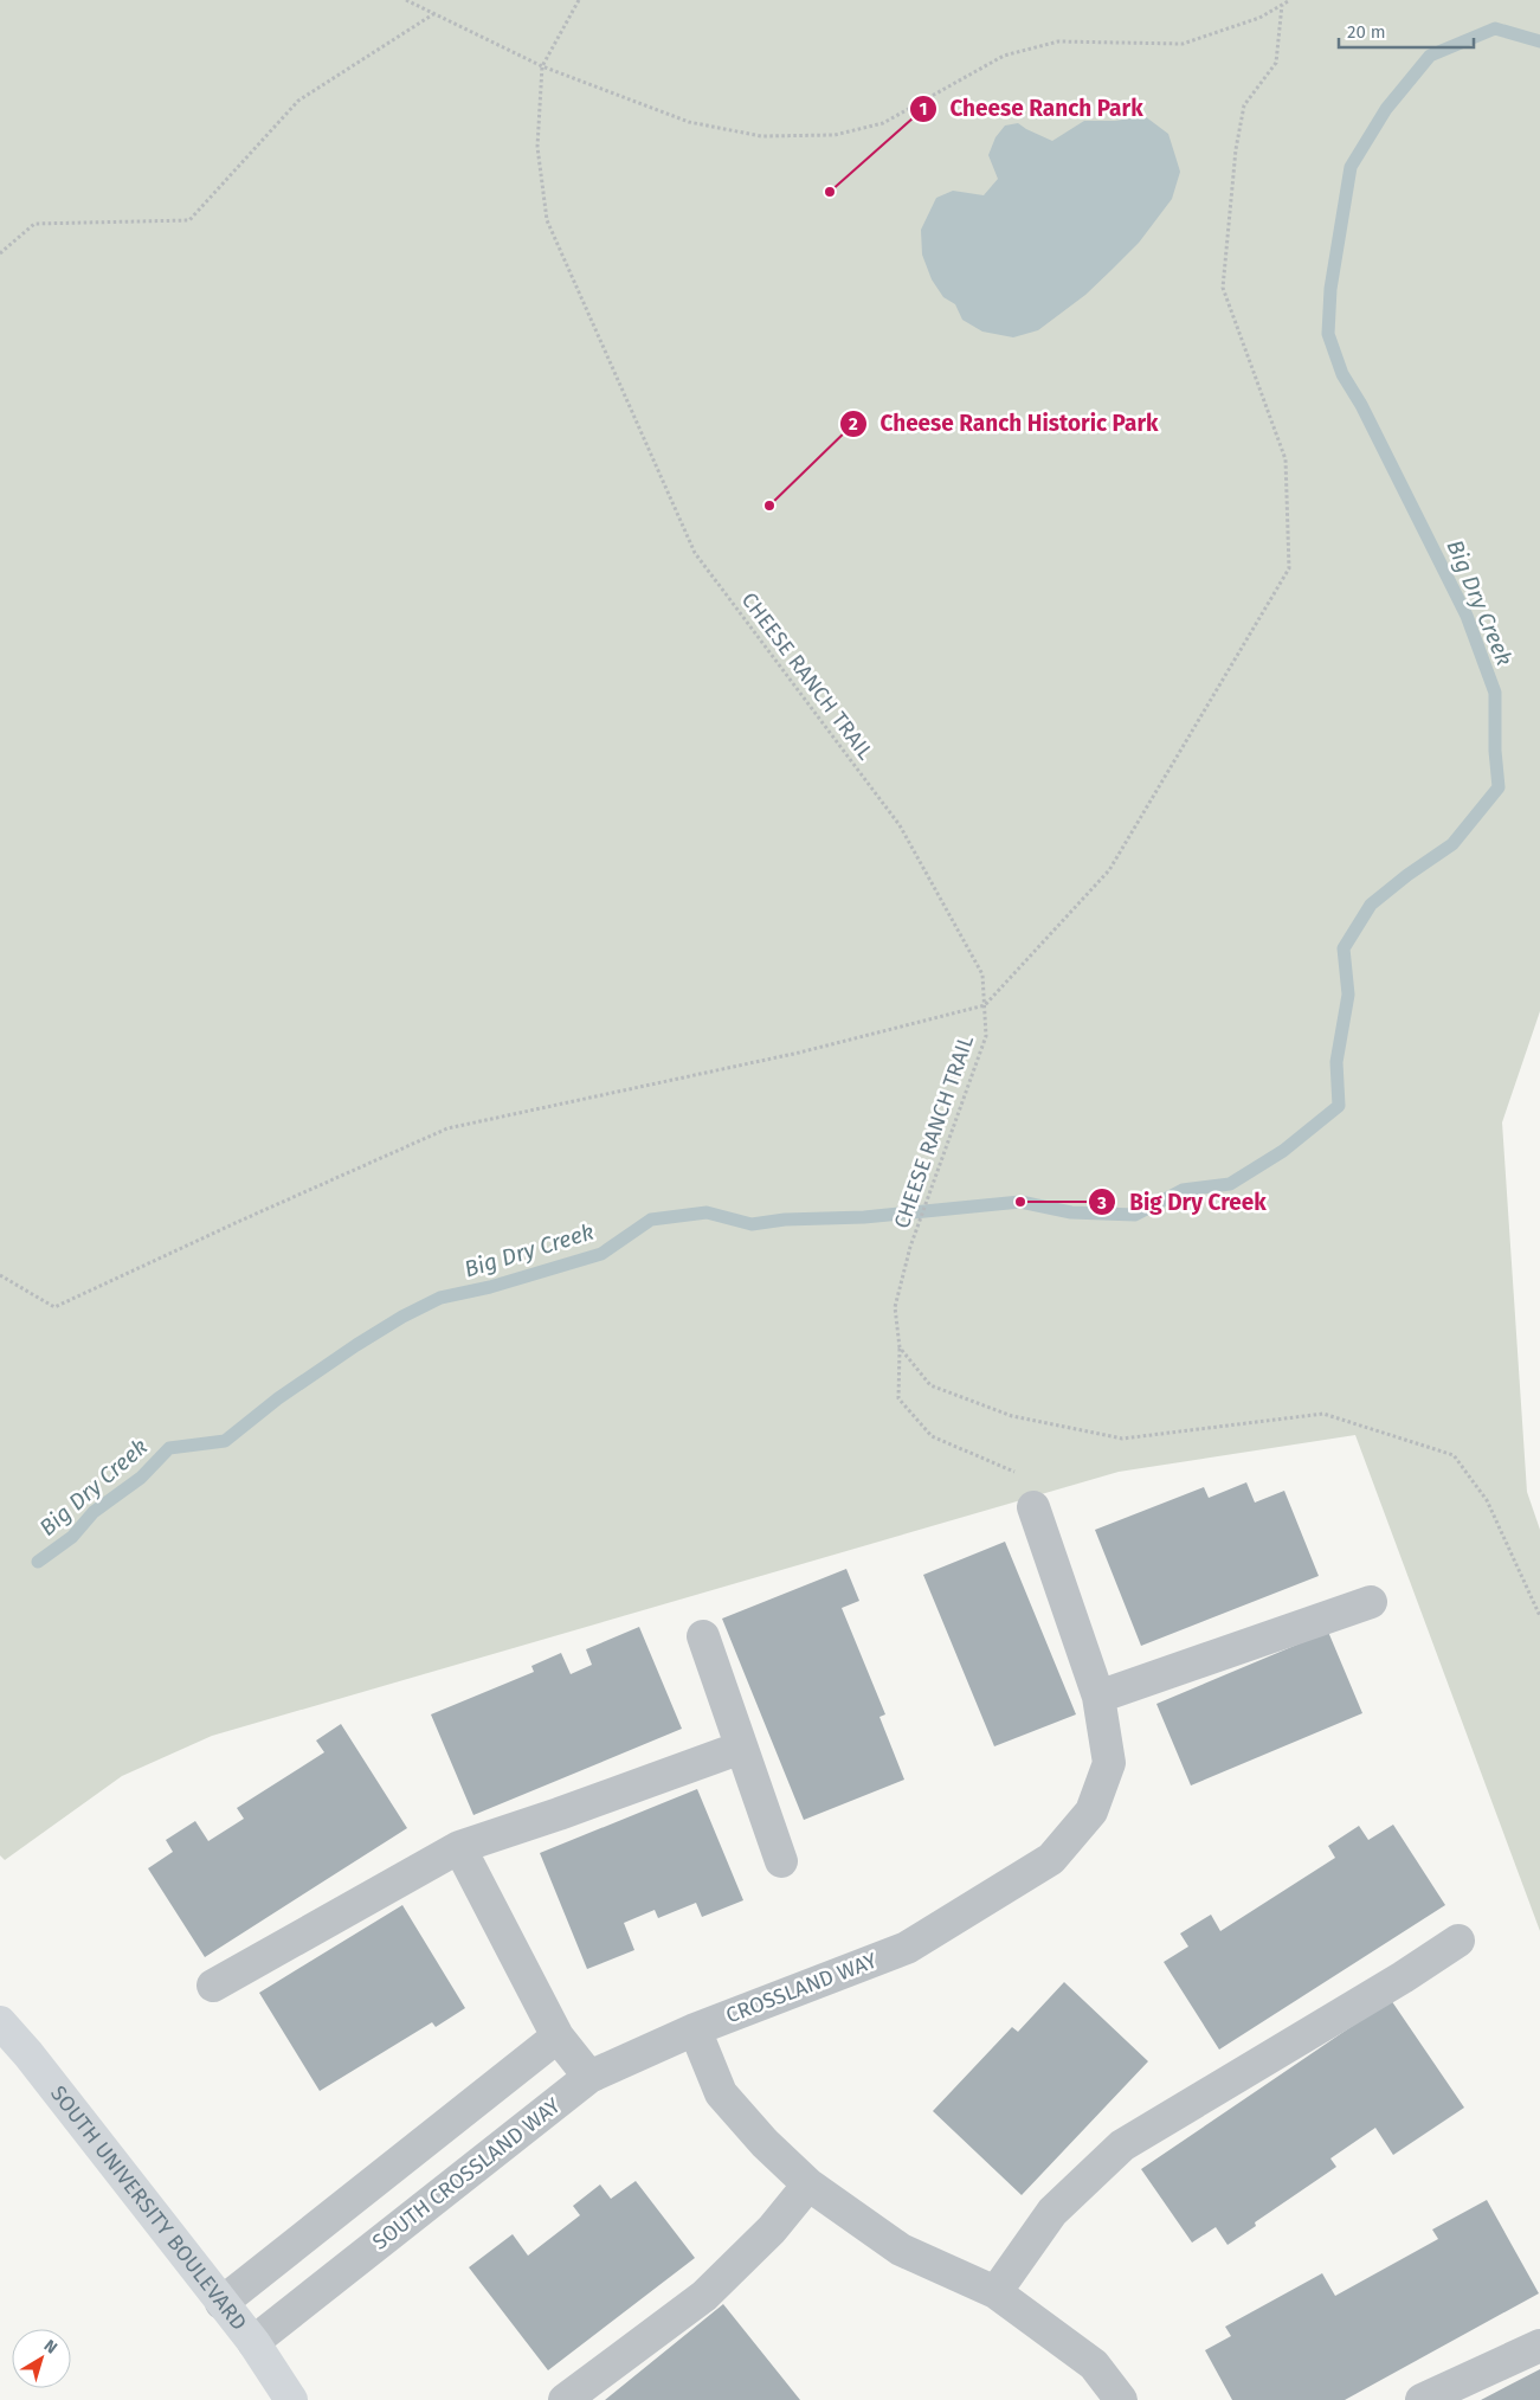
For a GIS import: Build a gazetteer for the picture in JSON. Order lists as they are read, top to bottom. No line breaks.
{"streets":{"main road":["SOUTH UNIVERSITY BOULEVARD"],"street":["CROSSLAND WAY","SOUTH CROSSLAND WAY"],"path":["CHEESE RANCH TRAIL"]},"crossings":[["CHEESE RANCH TRAIL","CROSSLAND WAY"],["CROSSLAND WAY","SOUTH CROSSLAND WAY"],["SOUTH CROSSLAND WAY","SOUTH UNIVERSITY BOULEVARD"]],"water":["Big Dry Creek"],"places":["Cheese Ranch Park","Cheese Ranch Historic Park","Big Dry Creek"],"scale_bar":"20 m","north":"top right"}
